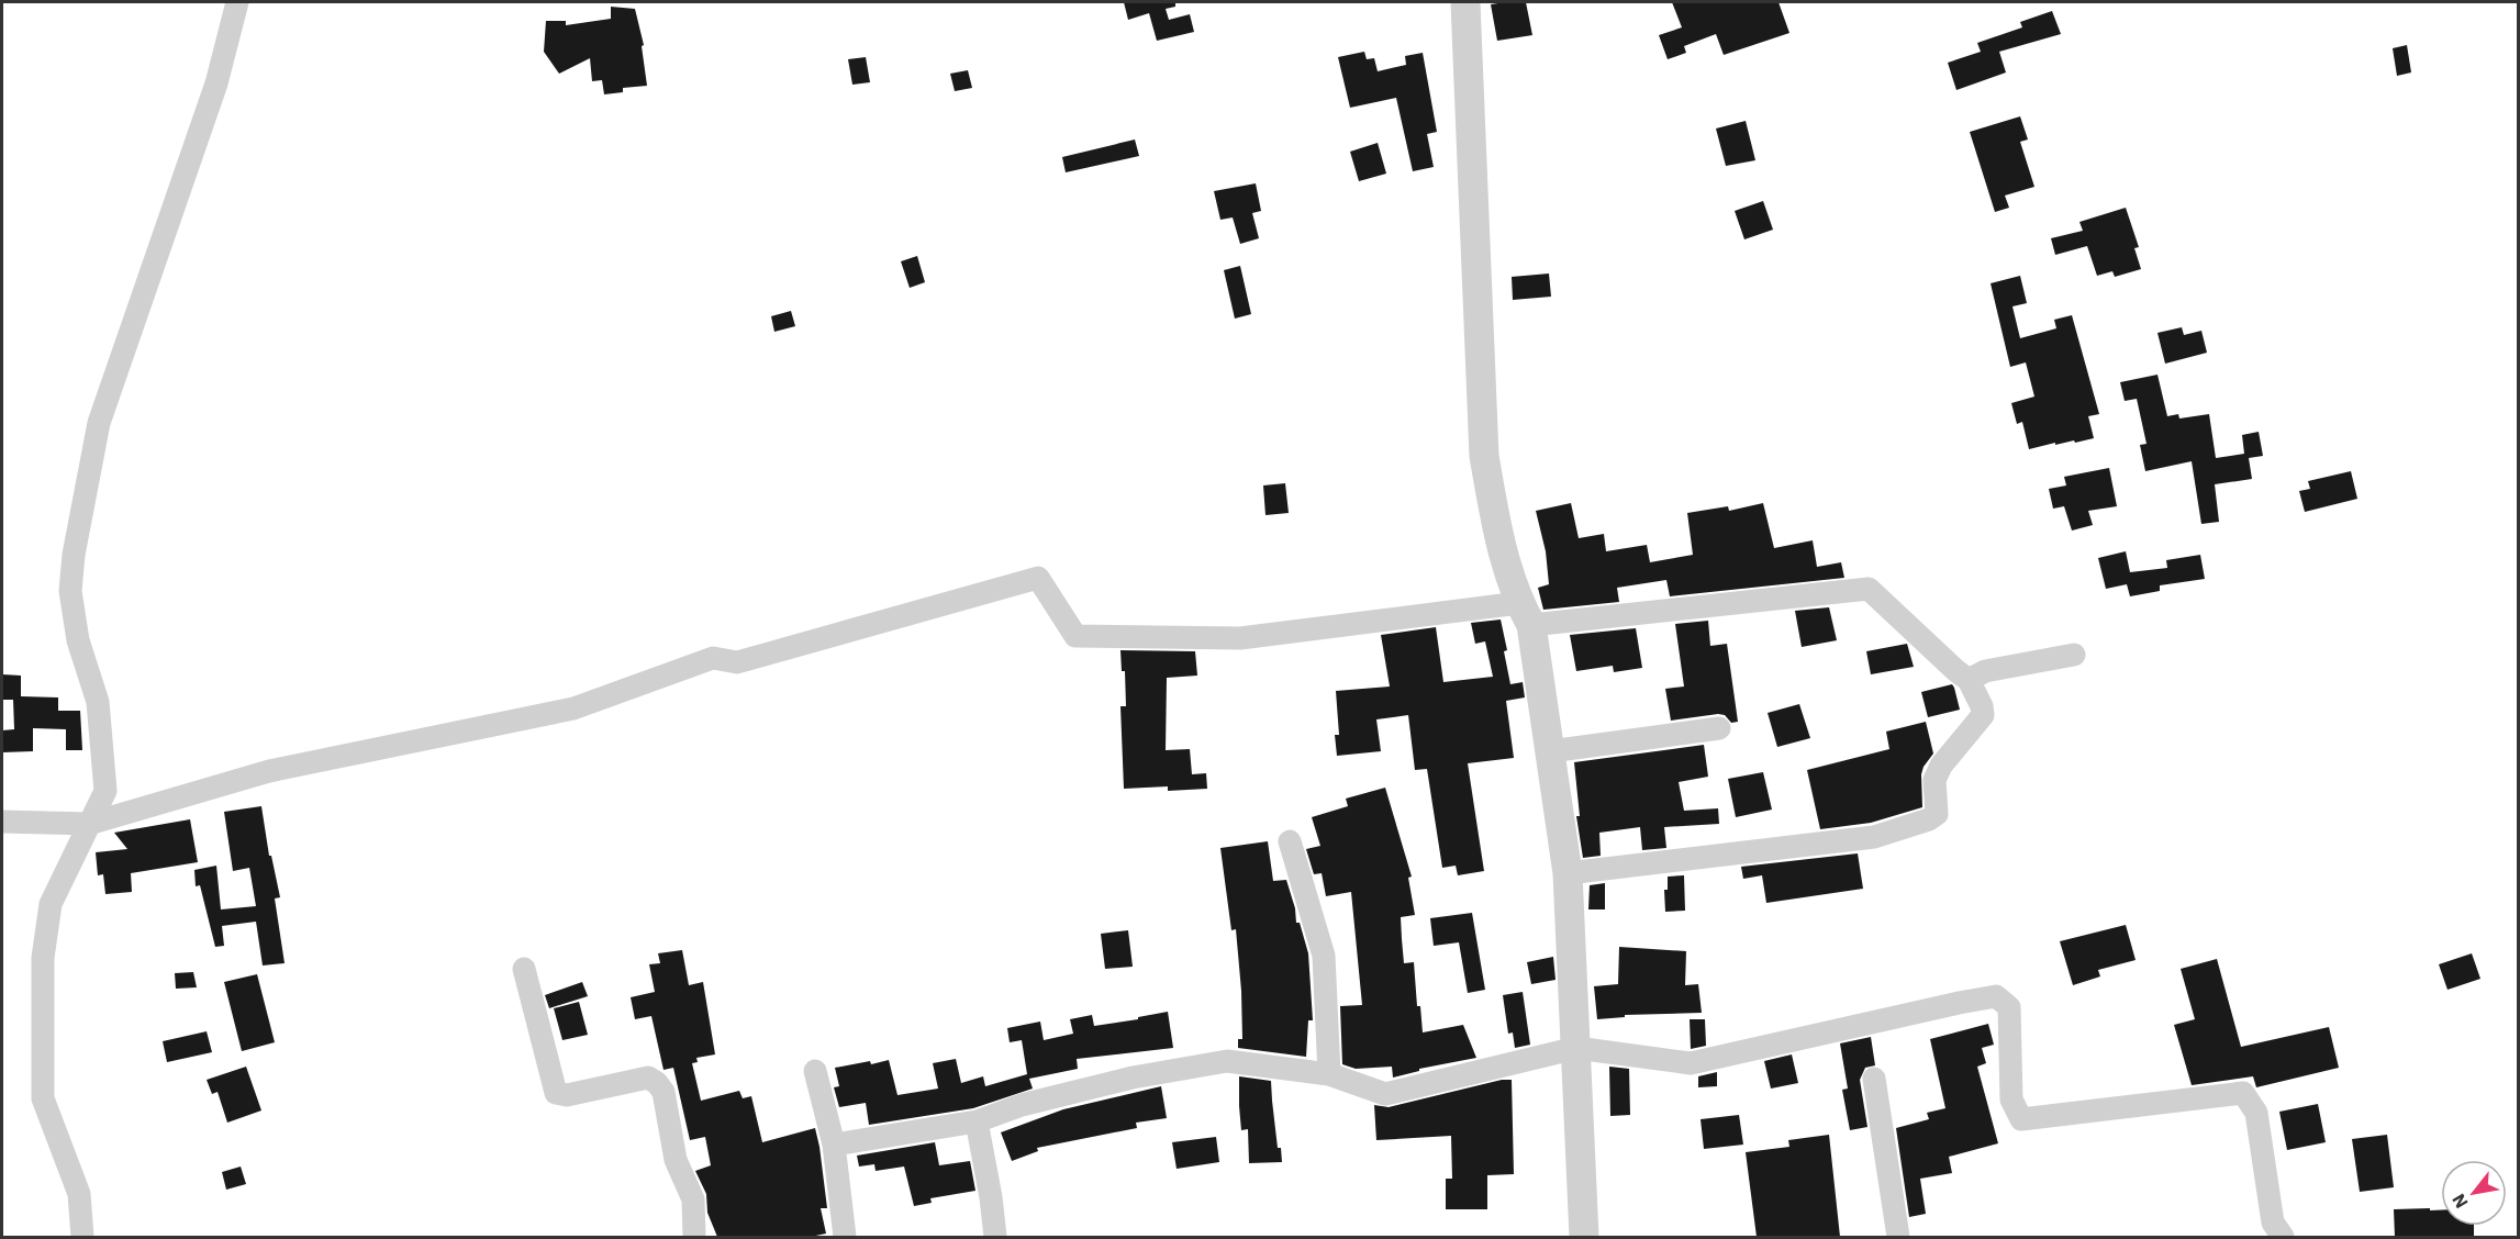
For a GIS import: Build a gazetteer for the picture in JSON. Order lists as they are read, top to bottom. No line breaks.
{"north":"bottom left"}
